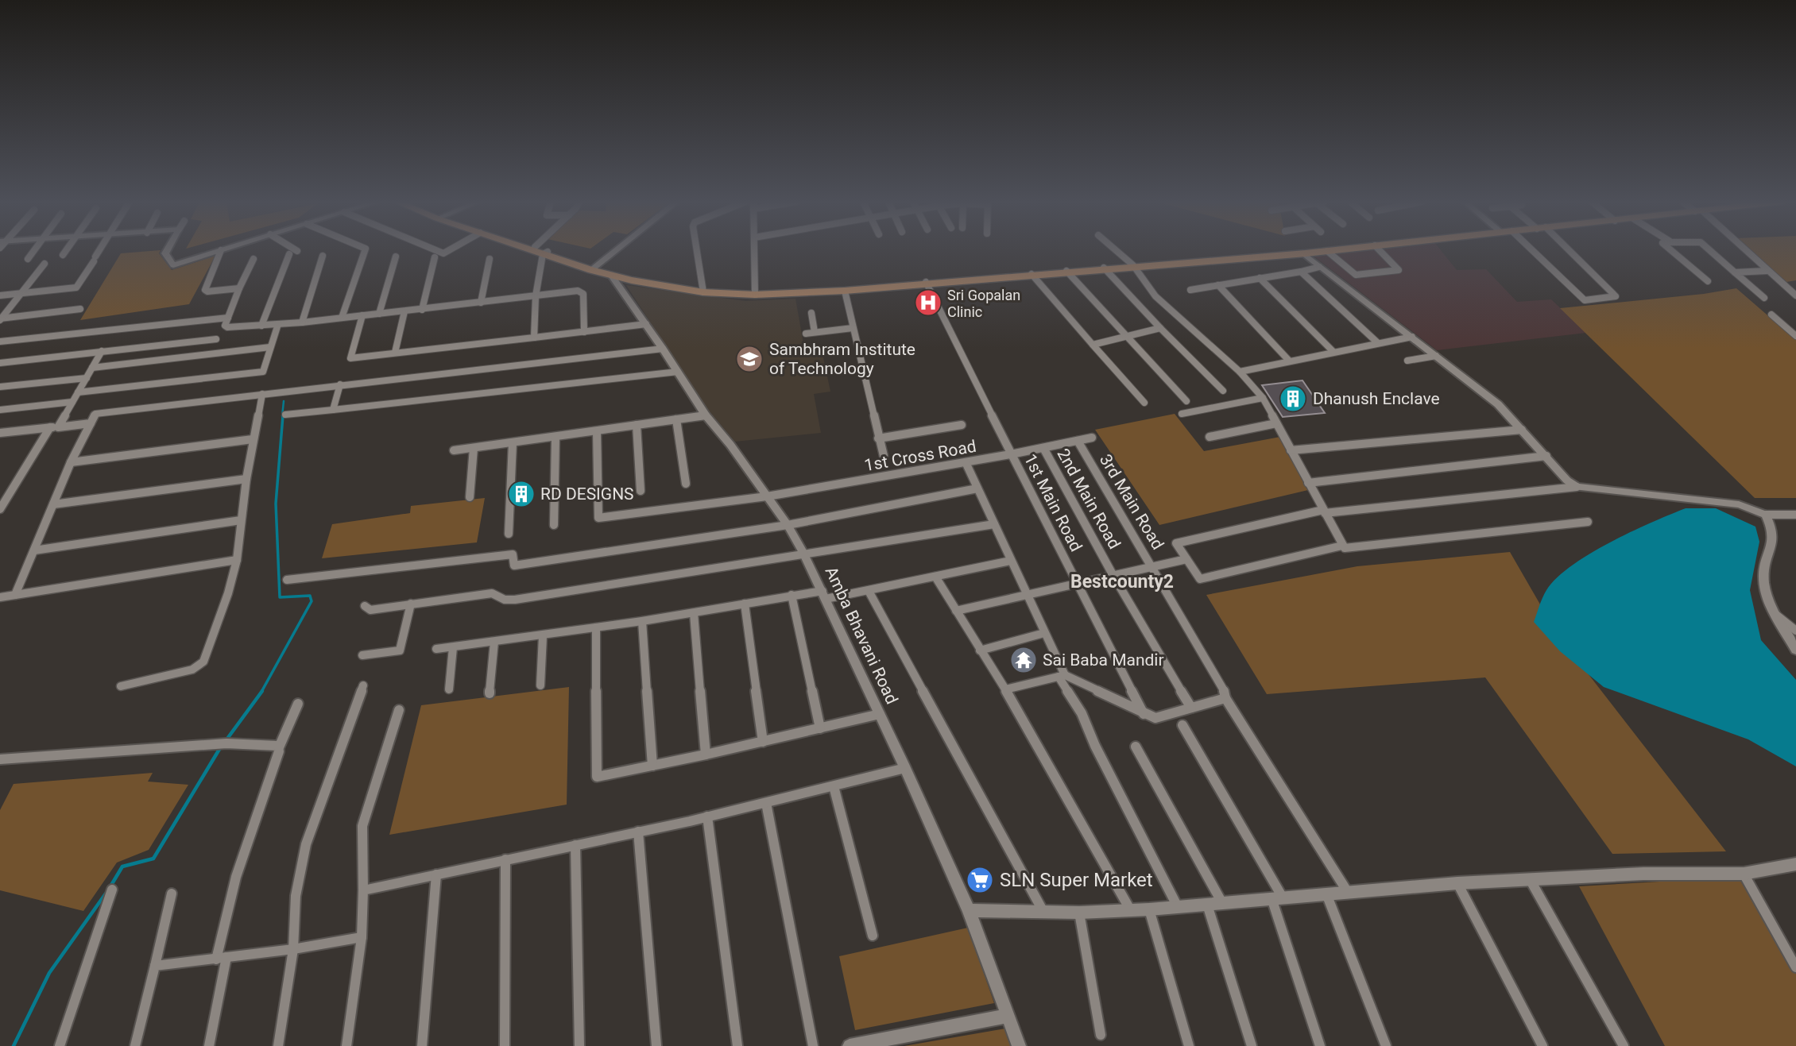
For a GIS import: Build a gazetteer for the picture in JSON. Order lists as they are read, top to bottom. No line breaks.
{"streets":{"street":["1st Cross Road","2nd Main Road","3rd Main Road","1st Main Road","Amba Bhavani Road"]},"crossings":[["1st Cross Road","2nd Main Road"],["1st Cross Road","3rd Main Road"],["1st Cross Road","1st Main Road"],["1st Cross Road","Amba Bhavani Road"]],"districts":["Bestcounty2"],"places":{"hospital":["Sri Gopalan Clinic"],"school or university":["Sambhram Institute of Technology"],"building":["Dhanush Enclave","RD DESIGNS"],"temple":["Sai Baba Mandir"],"supermarket":["SLN Super Market"]}}
